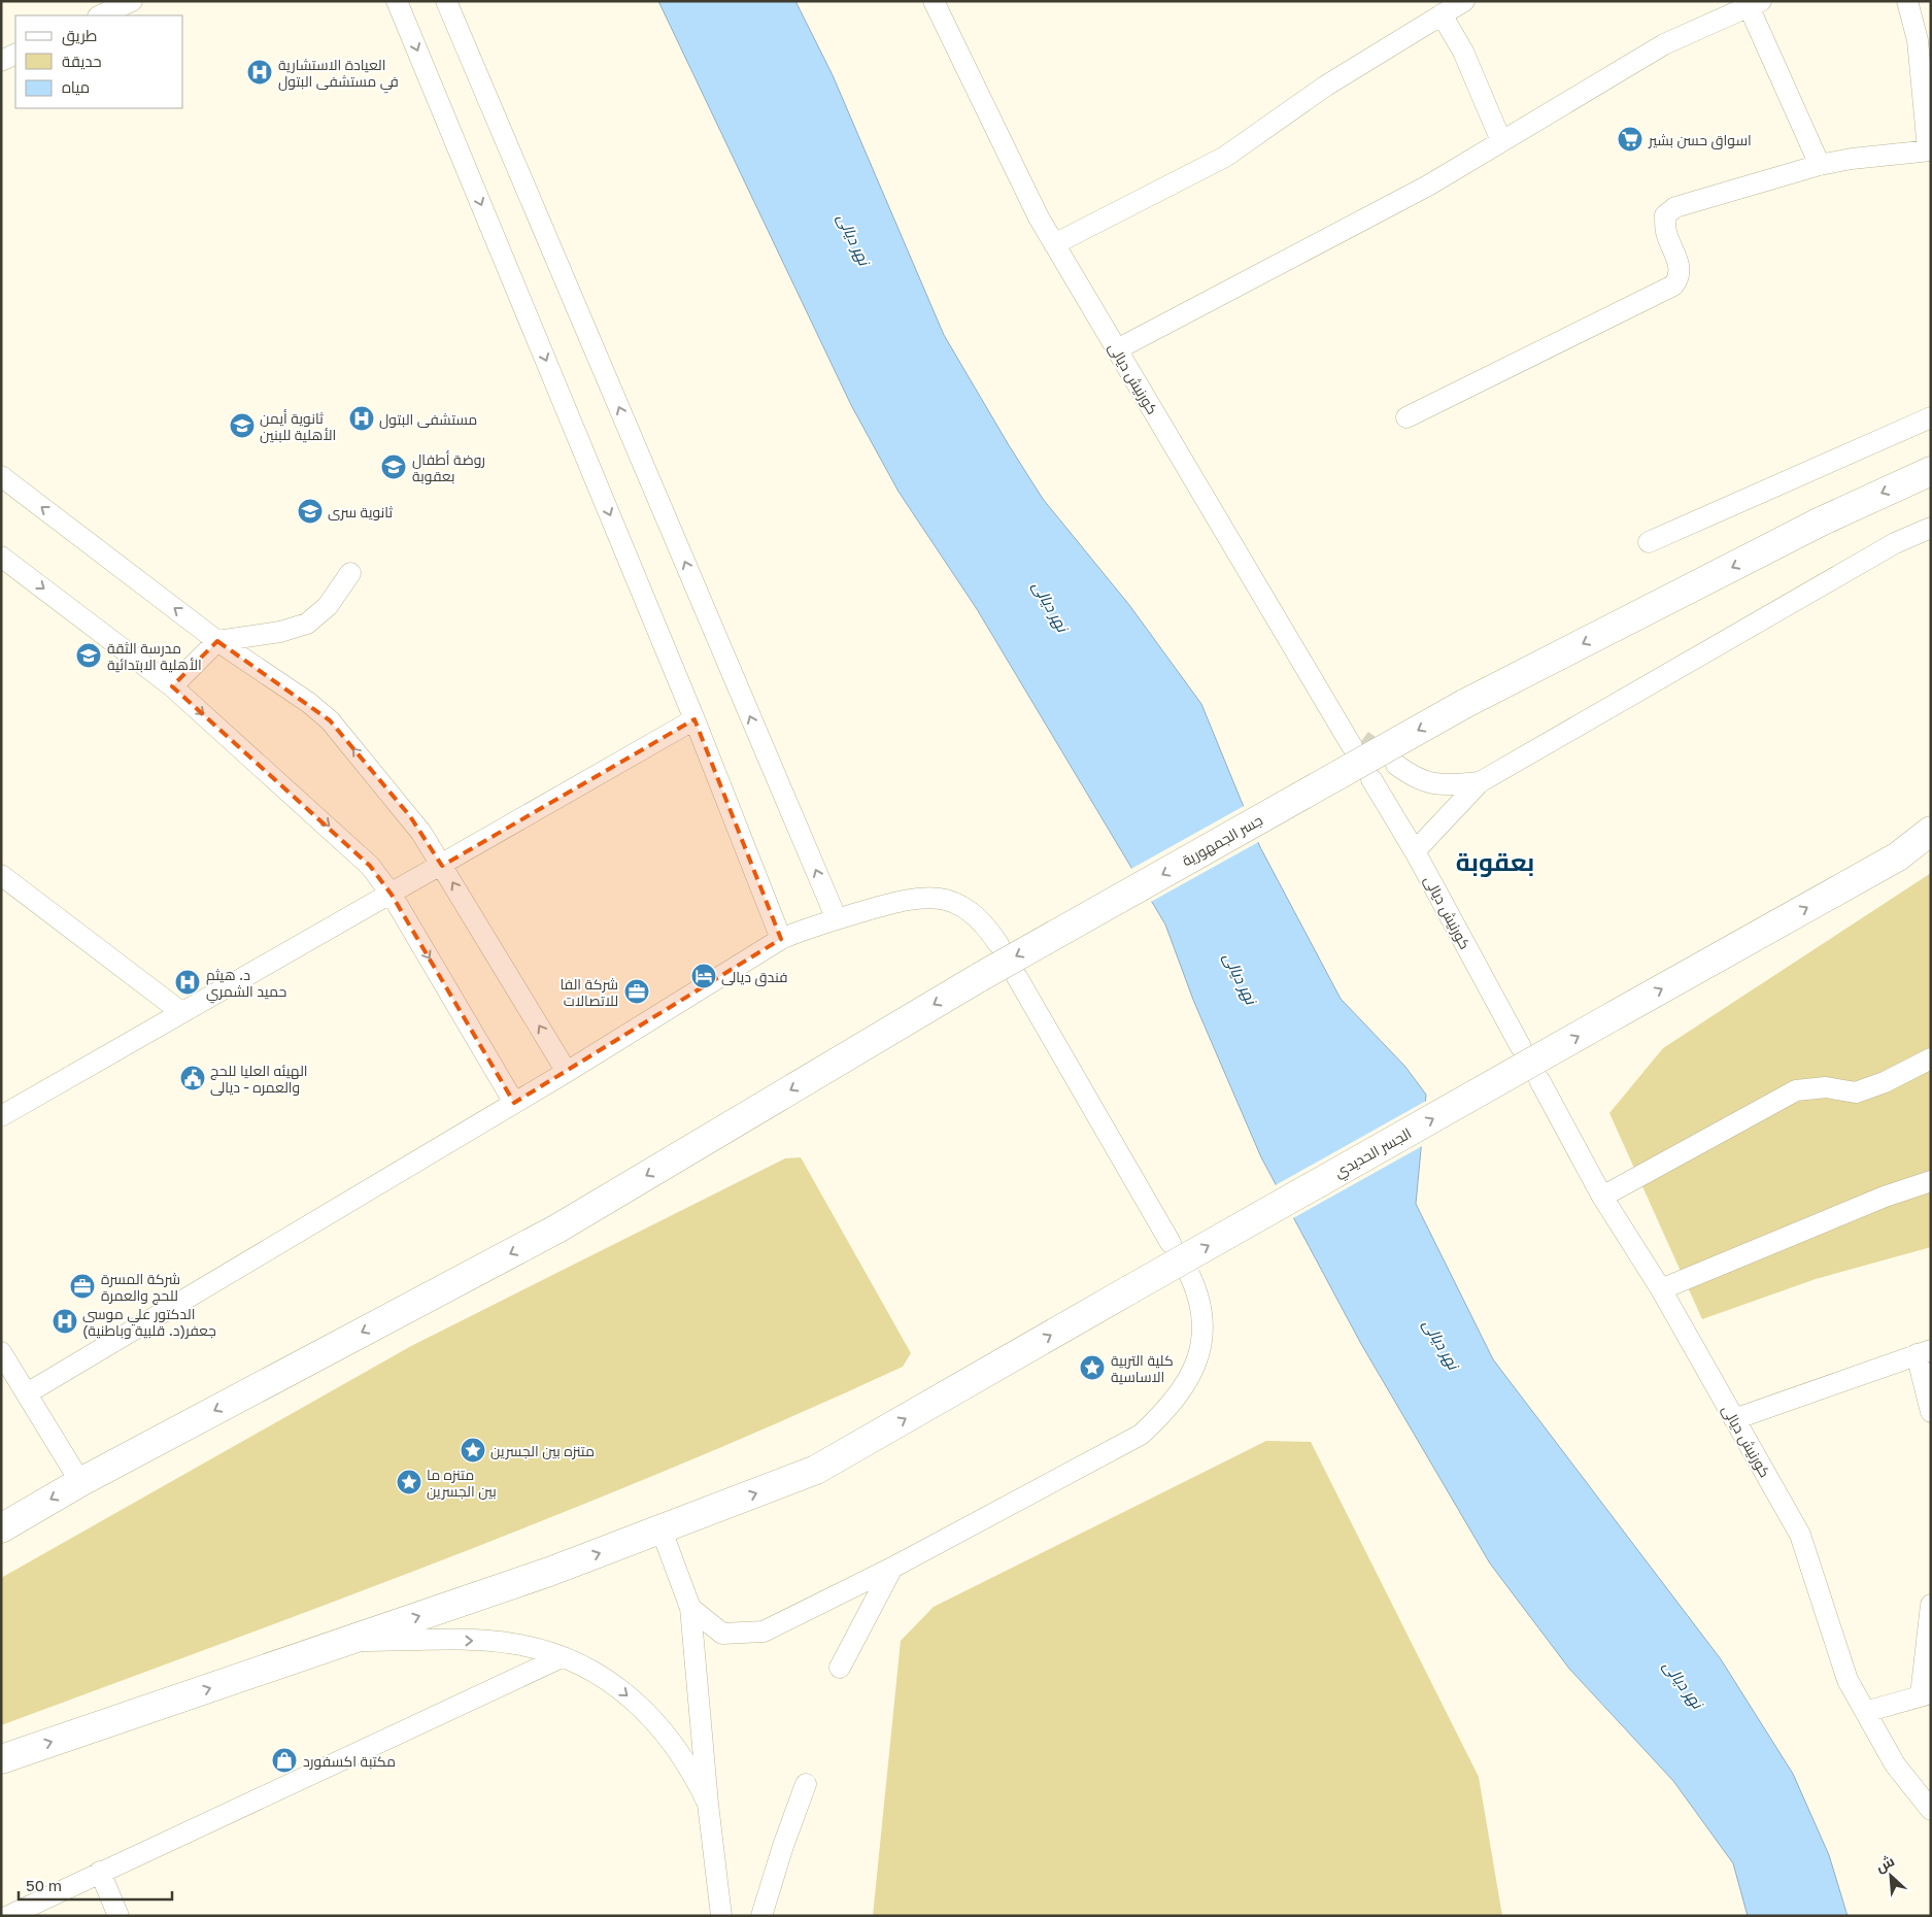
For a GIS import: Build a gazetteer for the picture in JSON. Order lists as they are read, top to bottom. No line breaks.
{"streets":{"main road":["جسر الجمهورية","الجسر الحديدي"],"street":["كورنيش ديالى"]},"one_way":["جسر الجمهورية","الجسر الحديدي"],"districts":["بعقوبة"],"water":["نهر ديالى"],"places":{"hospital":["العيادة الاستشارية في مستشفى البتول","مستشفى البتول","د. هيثم حميد الشمري","الدكتور علي موسى جعفر(د. قلبية وباطنية)"],"supermarket":["اسواق حسن بشير"],"school or university":["ثانوية أيمن الأهلية للبنين","روضة أطفال بعقوبة","ثانوية سرى","مدرسة الثقة الأهلية الابتدائية"],"hotel":["فندق ديالى"],"office":["شركة الفا للاتصالات","شركة المسرة للحج والعمرة"],"public building":["الهيئه العليا للحج والعمره - ديالى"],"place":["كلية التربية الاساسية","متنزه بين الجسرين","متنزه ما بين الجسرين"],"shop":["مكتبة اكسفورد"]},"legend":["طريق","حديقة","مياه"],"scale_bar":"50 m","north":"top left"}
